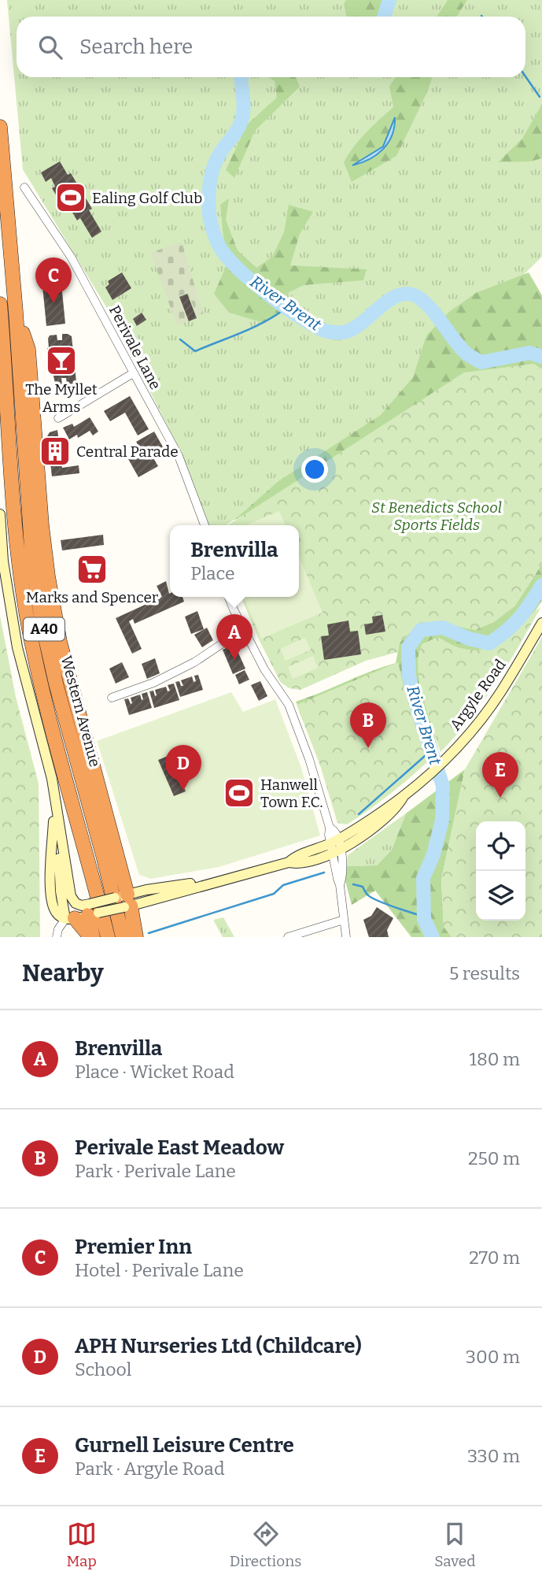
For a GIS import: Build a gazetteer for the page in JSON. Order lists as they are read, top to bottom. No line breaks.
{"streets":{"highway":["A40","Western Avenue"],"main road":["Argyle Road"],"street":["Perivale Lane"]},"crossings":[["A40","Argyle Road"],["A40","Western Avenue"]],"water":["River Brent"],"parks":["St Benedicts School Sports Fields"],"places":{"sports":["Ealing Golf Club","Hanwell Town F.C."],"bar":["The Myllet Arms"],"building":["Central Parade"],"supermarket":["Marks and Spencer"]},"page":{"search":"Search here","pins":["C","A","B","D","E"],"popup":["Brenvilla","Place"],"heading":["Nearby","5 results"],"list":[{"mark":"A","name":"Brenvilla","note":"Place · Wicket Road","value":"180 m"},{"mark":"B","name":"Perivale East Meadow","note":"Park · Perivale Lane","value":"250 m"},{"mark":"C","name":"Premier Inn","note":"Hotel · Perivale Lane","value":"270 m"},{"mark":"D","name":"APH Nurseries Ltd (Childcare)","note":"School","value":"300 m"},{"mark":"E","name":"Gurnell Leisure Centre","note":"Park · Argyle Road","value":"330 m"}],"nav":["Map","Directions","Saved"]}}
